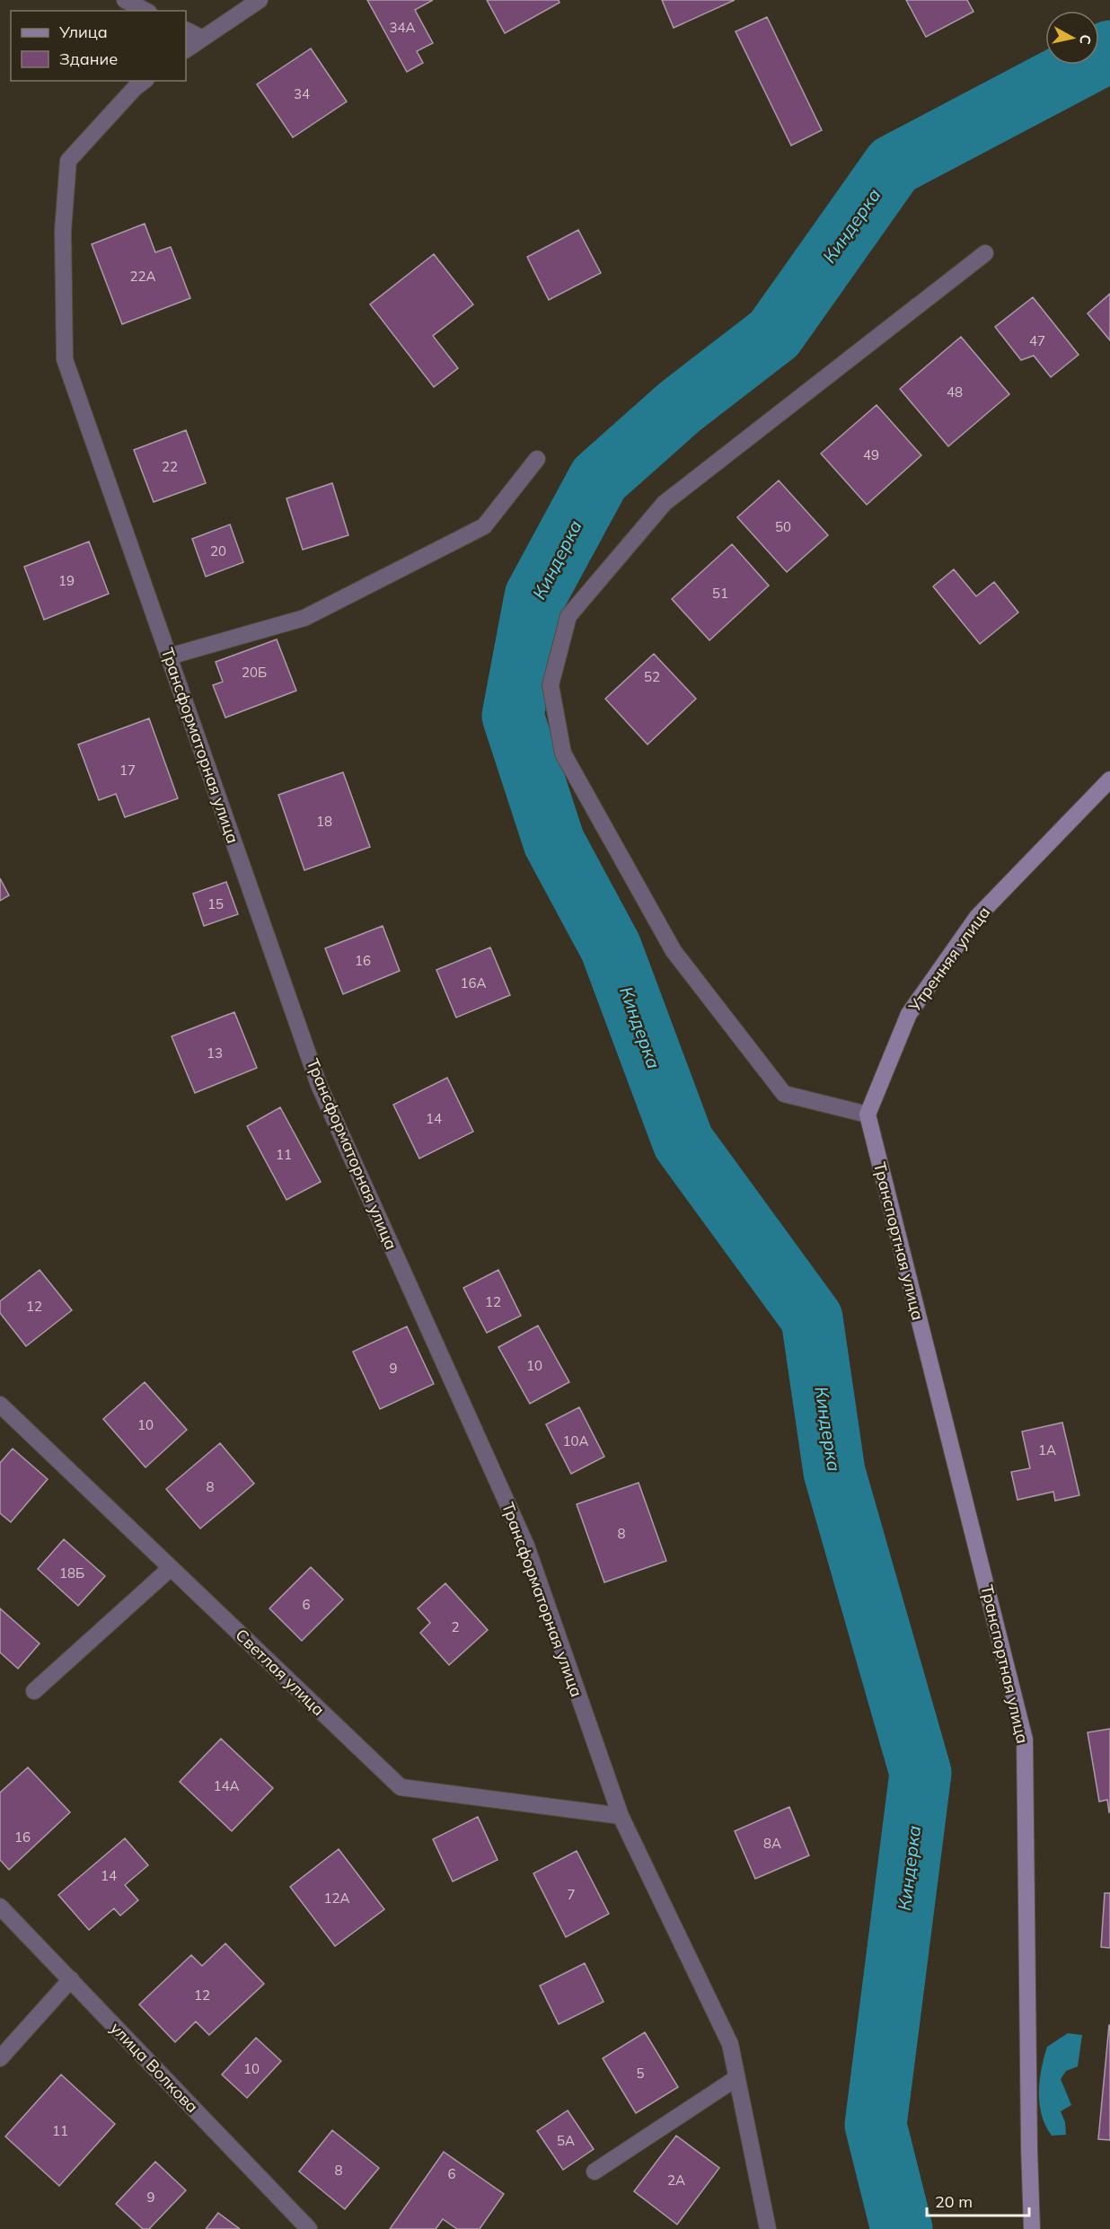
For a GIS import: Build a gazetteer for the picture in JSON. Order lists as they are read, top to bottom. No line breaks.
{"streets":{"street":["Трансформаторная улица","Утренняя улица","Транспортная улица","Светлая улица","улица Волкова"]},"crossings":[["Трансформаторная улица","Светлая улица"],["Утренняя улица","Транспортная улица"]],"water":["Киндерка"],"house_numbers":["34А","34","22А","47","48","49","22","50","20","19","51","20Б","52","17","18","15","16","16А","13","14","11","12","12","10","9","10","10А","1А","8","8","18Б","6","2","14А","16","8А","14","7","12А","12","10","5","11","5А","8","6","2А","9"],"legend":["Улица","Здание"],"scale_bar":"20 m","north":"right"}
